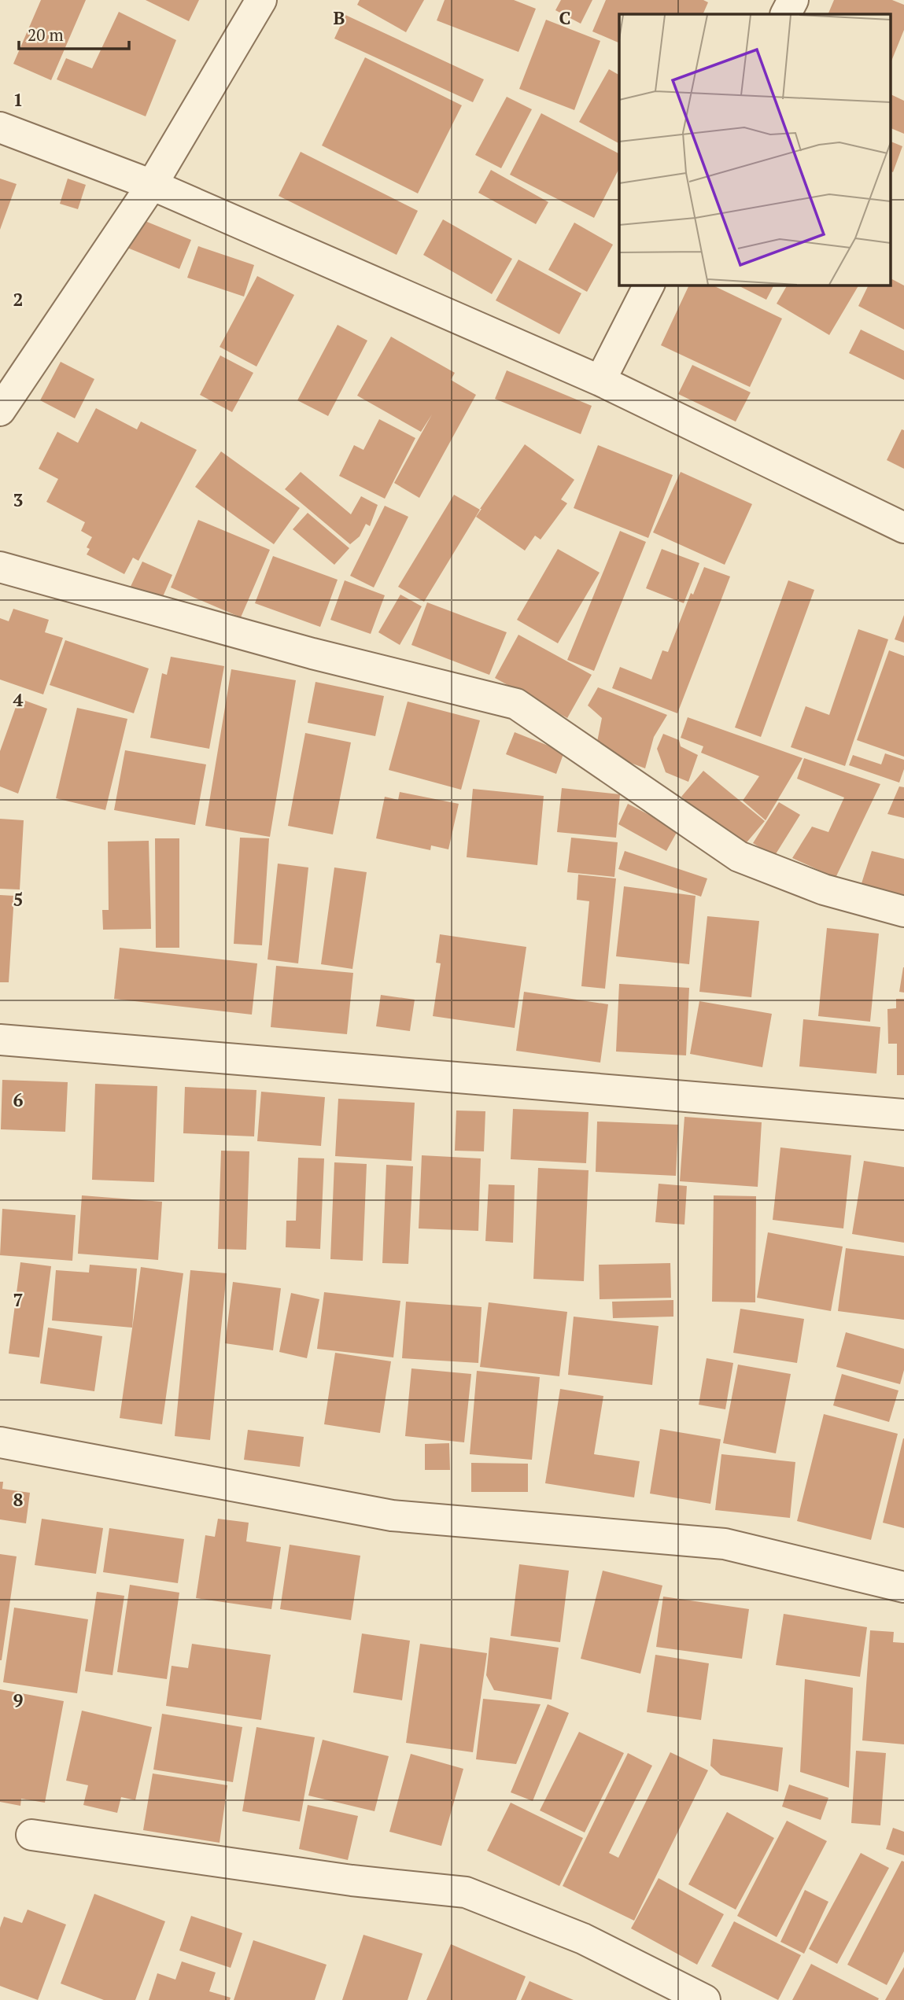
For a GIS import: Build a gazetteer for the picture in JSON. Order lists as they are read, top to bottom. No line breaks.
{"scale_bar":"20 m","grid":{"columns":["B","C"],"rows":["1","2","3","4","5","6","7","8","9"]}}
